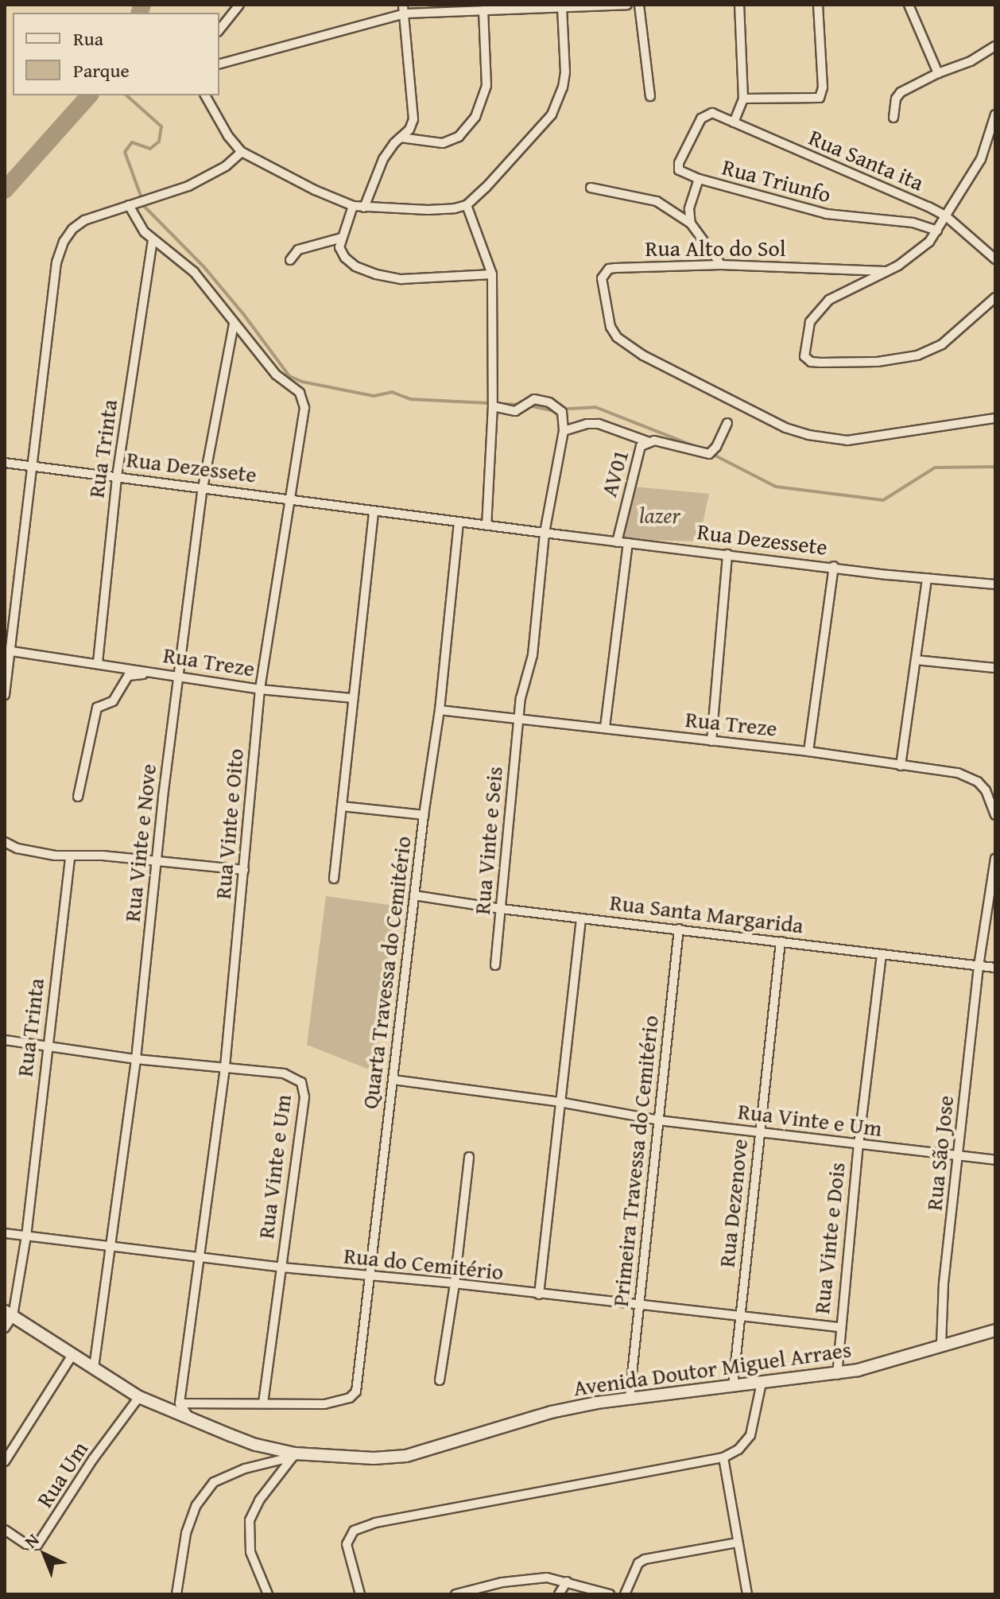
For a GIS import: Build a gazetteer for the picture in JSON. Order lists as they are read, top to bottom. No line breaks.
{"streets":{"main road":["Avenida Doutor Miguel Arraes"],"street":["Rua Santa ita","Rua Triunfo","Rua Alto do Sol","Rua Trinta","Rua Dezessete","AV01","Rua Treze","Rua Vinte e Oito","Rua Vinte e Seis","Rua Vinte e Nove","Rua Santa Margarida","Quarta Travessa do Cemitério","Rua Vinte e Um","Rua São Jose","Primeira Travessa do Cemitério","Rua Dezenove","Rua Vinte e Dois","Rua do Cemitério","Rua Um"]},"crossings":[["Rua Santa ita","Rua Triunfo"],["Rua Trinta","Rua Dezessete"],["Rua Trinta","Rua Treze"],["Rua Trinta","Rua Vinte e Um"],["Rua Trinta","Rua do Cemitério"],["Rua Trinta","Avenida Doutor Miguel Arraes"],["Rua Dezessete","AV01"],["Rua Dezessete","Rua Vinte e Oito"],["Rua Dezessete","Rua Vinte e Seis"],["Rua Dezessete","Rua Vinte e Nove"],["Rua Dezessete","Quarta Travessa do Cemitério"],["Rua Treze","Rua Vinte e Oito"],["Rua Treze","Rua Vinte e Seis"],["Rua Treze","Rua Vinte e Nove"],["Rua Treze","Quarta Travessa do Cemitério"],["Rua Vinte e Oito","Rua Vinte e Nove"],["Rua Vinte e Oito","Rua Vinte e Um"],["Rua Vinte e Oito","Rua do Cemitério"],["Rua Vinte e Seis","Rua Santa Margarida"],["Rua Vinte e Nove","Rua Vinte e Um"],["Rua Vinte e Nove","Rua do Cemitério"],["Rua Vinte e Nove","Avenida Doutor Miguel Arraes"],["Rua Santa Margarida","Quarta Travessa do Cemitério"],["Rua Santa Margarida","Rua São Jose"],["Rua Santa Margarida","Primeira Travessa do Cemitério"],["Rua Santa Margarida","Rua Dezenove"],["Rua Santa Margarida","Rua Vinte e Dois"],["Quarta Travessa do Cemitério","Rua Vinte e Um"],["Quarta Travessa do Cemitério","Rua do Cemitério"],["Rua Vinte e Um","Rua São Jose"],["Rua Vinte e Um","Primeira Travessa do Cemitério"],["Rua Vinte e Um","Rua Dezenove"],["Rua Vinte e Um","Rua Vinte e Dois"],["Rua Vinte e Um","Rua do Cemitério"],["Rua São Jose","Avenida Doutor Miguel Arraes"],["Primeira Travessa do Cemitério","Rua do Cemitério"],["Primeira Travessa do Cemitério","Avenida Doutor Miguel Arraes"],["Rua Dezenove","Rua do Cemitério"],["Rua Dezenove","Avenida Doutor Miguel Arraes"],["Rua Vinte e Dois","Rua do Cemitério"],["Rua Vinte e Dois","Avenida Doutor Miguel Arraes"],["Avenida Doutor Miguel Arraes","Rua Um"]],"parks":["lazer"],"legend":["Rua","Parque"],"north":"top left"}
